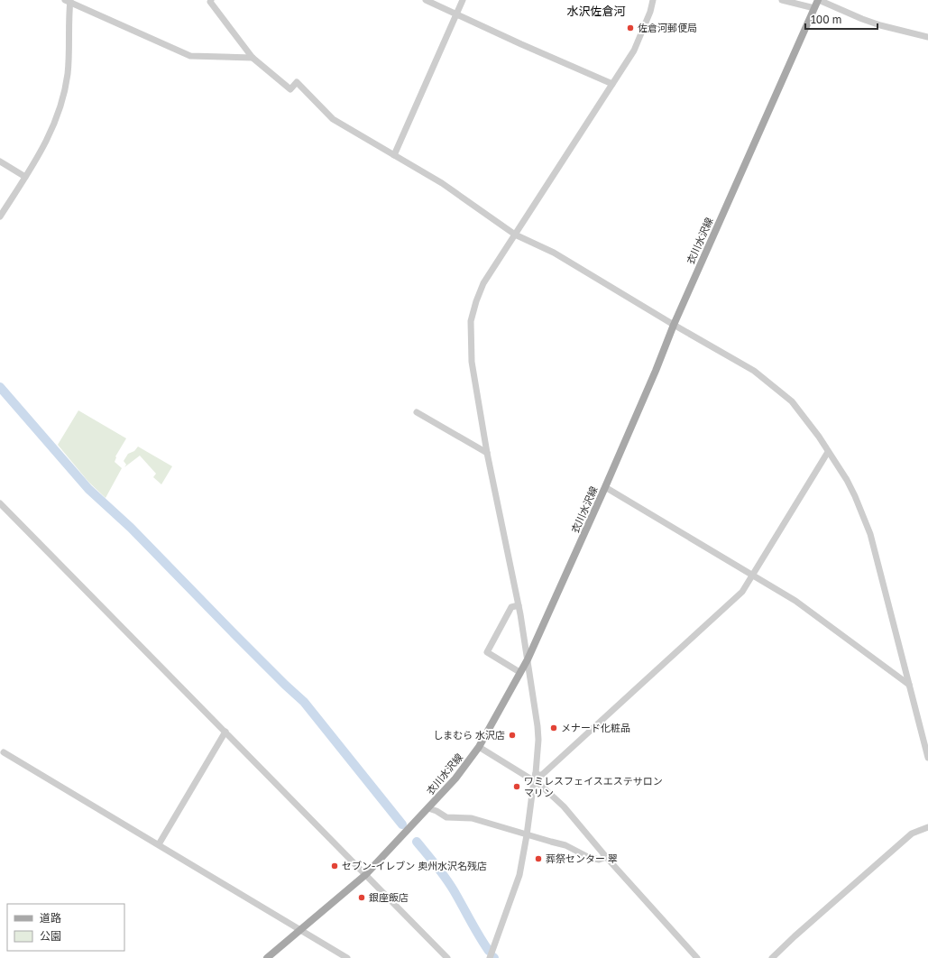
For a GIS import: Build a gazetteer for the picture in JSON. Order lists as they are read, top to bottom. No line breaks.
{"streets":{"main road":["衣川水沢線"]},"districts":["水沢佐倉河"],"places":["佐倉河郵便局","メナード化粧品","しまむら 水沢店","ワミレスフェイスエステサロン マリン","葬祭センター 翠","セブン-イレブン 奥州水沢名残店","銀座飯店"],"legend":["道路","公園"],"scale_bar":"100 m"}
